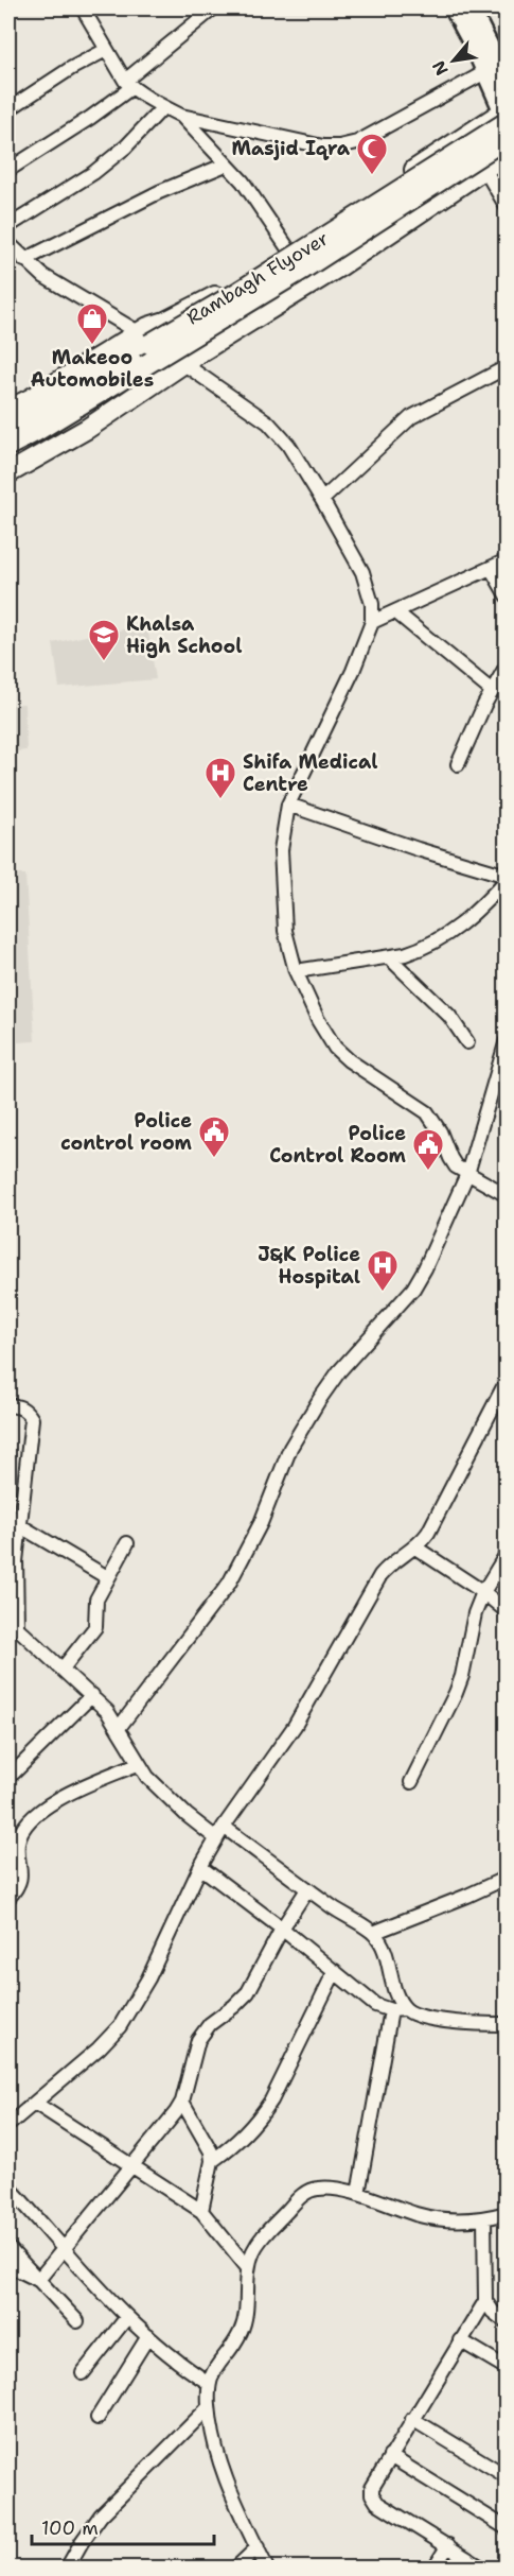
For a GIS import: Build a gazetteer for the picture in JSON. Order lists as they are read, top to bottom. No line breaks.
{"streets":{"main road":["Rambagh Flyover"]},"places":{"mosque":["Masjid Iqra"],"shop":["Makeoo Automobiles"],"school or university":["Khalsa High School"],"hospital":["Shifa Medical Centre","J&K Police Hospital"],"public building":["Police control room","Police Control Room"]},"scale_bar":"100 m","north":"bottom left"}
